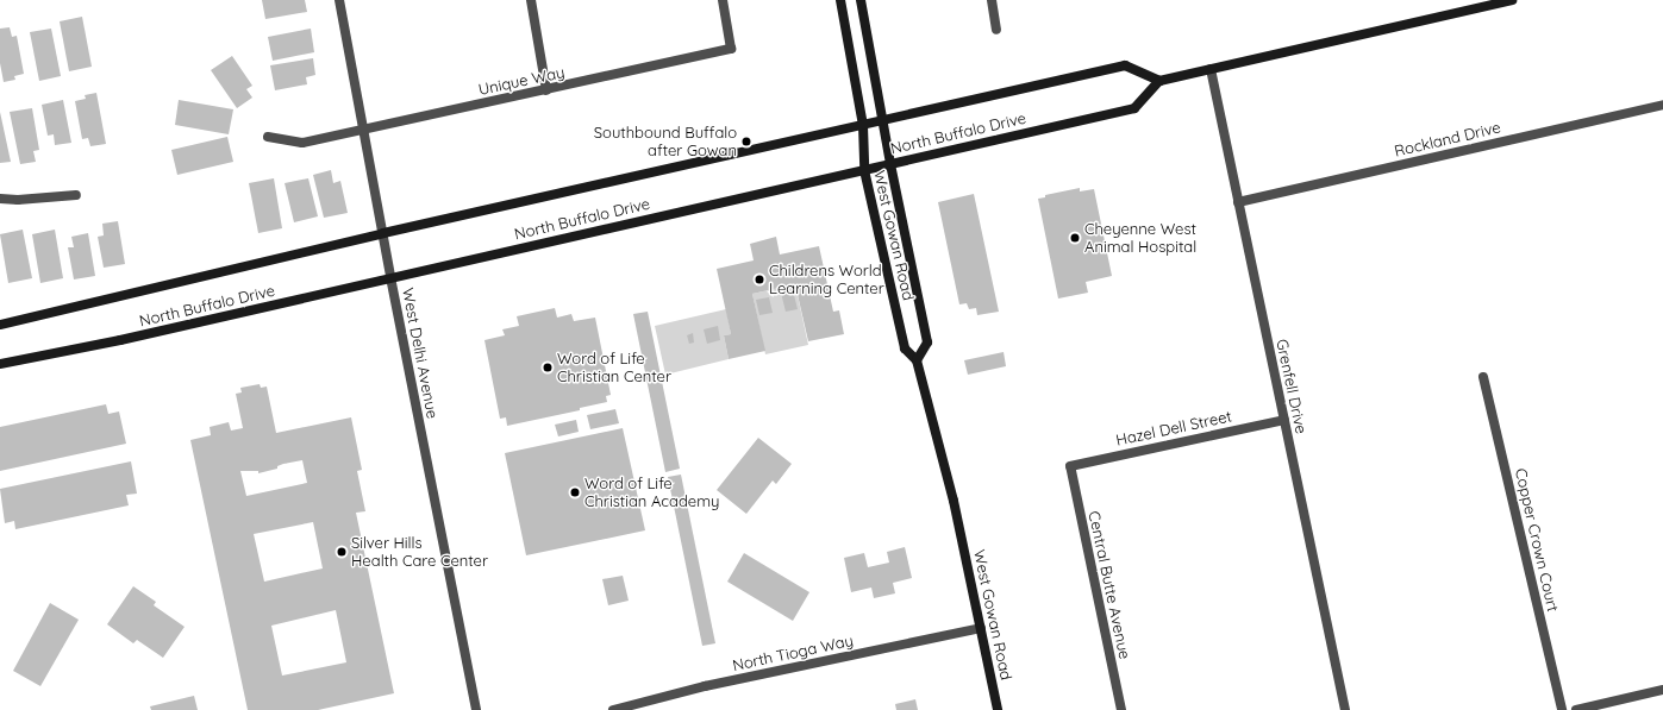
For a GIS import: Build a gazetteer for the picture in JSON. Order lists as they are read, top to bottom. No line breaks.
{"streets":{"main road":["North Buffalo Drive","West Gowan Road"],"street":["Unique Way","Rockland Drive","West Delhi Avenue","Grenfell Drive","Hazel Dell Street","Copper Crown Court","Central Butte Avenue","North Tioga Way"]},"crossings":[["Unique Way","West Delhi Avenue"],["North Buffalo Drive","West Gowan Road"],["North Buffalo Drive","West Delhi Avenue"],["Rockland Drive","Grenfell Drive"],["West Gowan Road","North Tioga Way"],["Grenfell Drive","Hazel Dell Street"],["Hazel Dell Street","Central Butte Avenue"]],"places":["Southbound Buffalo after Gowan","Cheyenne West Animal Hospital","Childrens World Learning Center","Word of Life Christian Center","Word of Life Christian Academy","Silver Hills Health Care Center"]}
